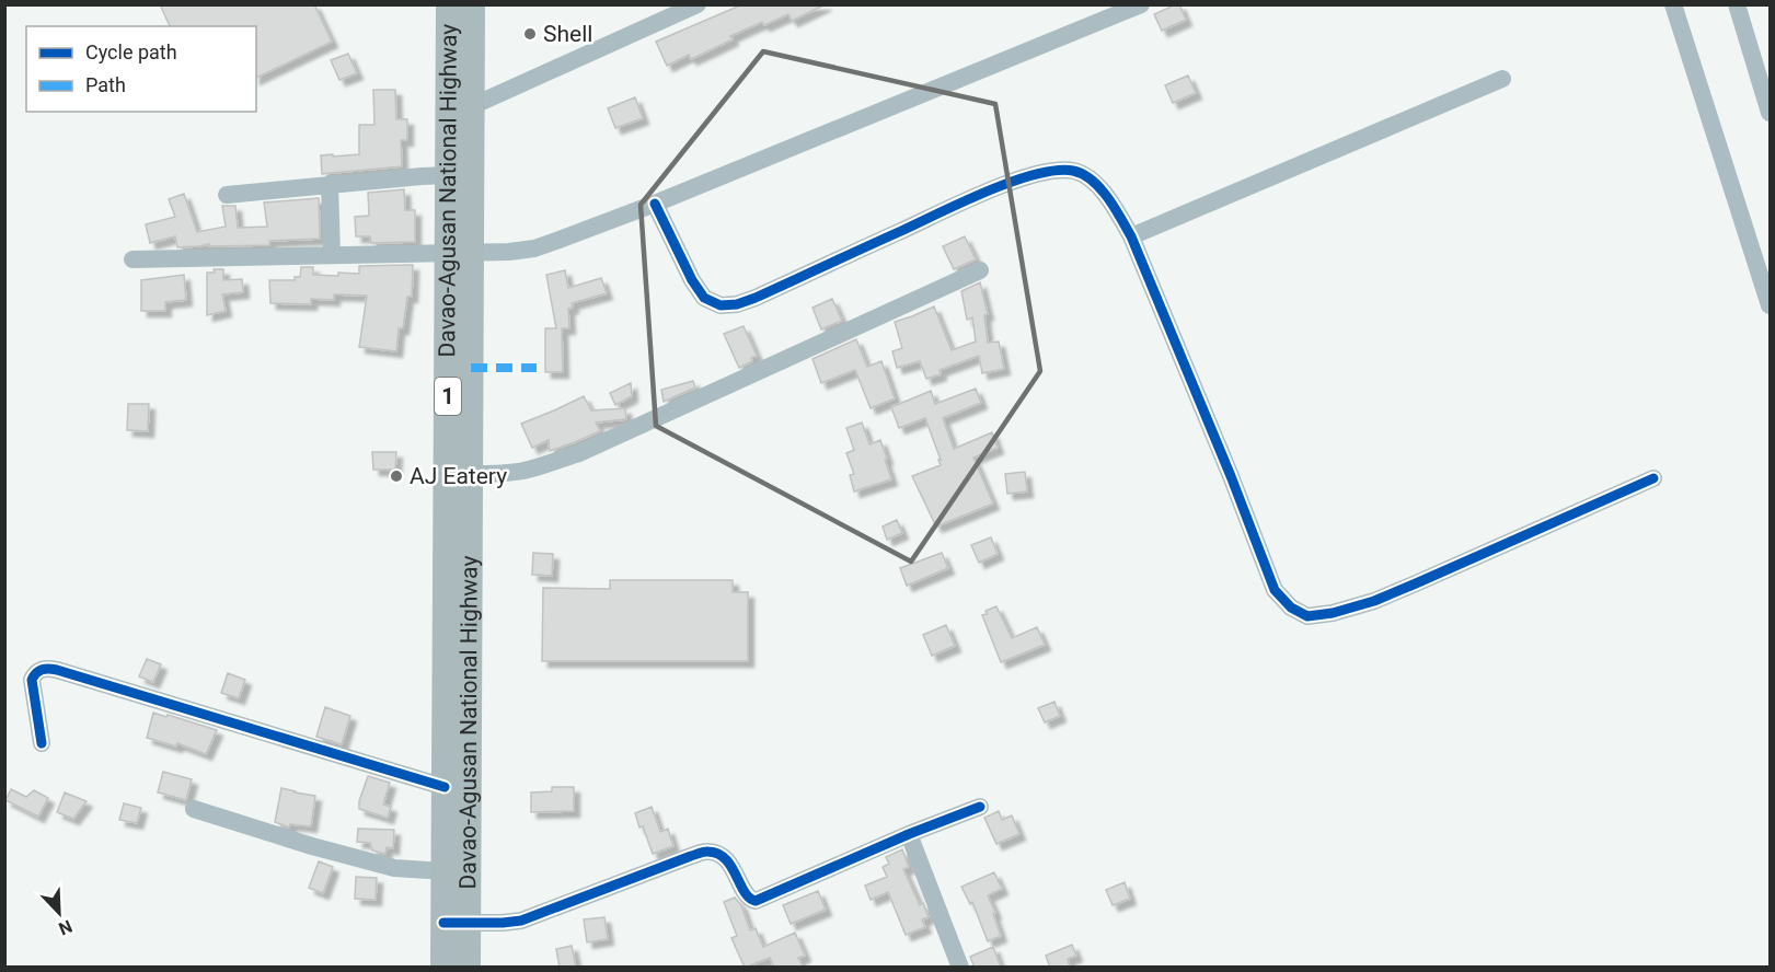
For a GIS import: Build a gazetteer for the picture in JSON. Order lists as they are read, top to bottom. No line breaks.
{"streets":{"highway":["Davao-Agusan National Highway","1"]},"places":["Shell","AJ Eatery"],"legend":["Cycle path","Path"],"north":"bottom right"}
